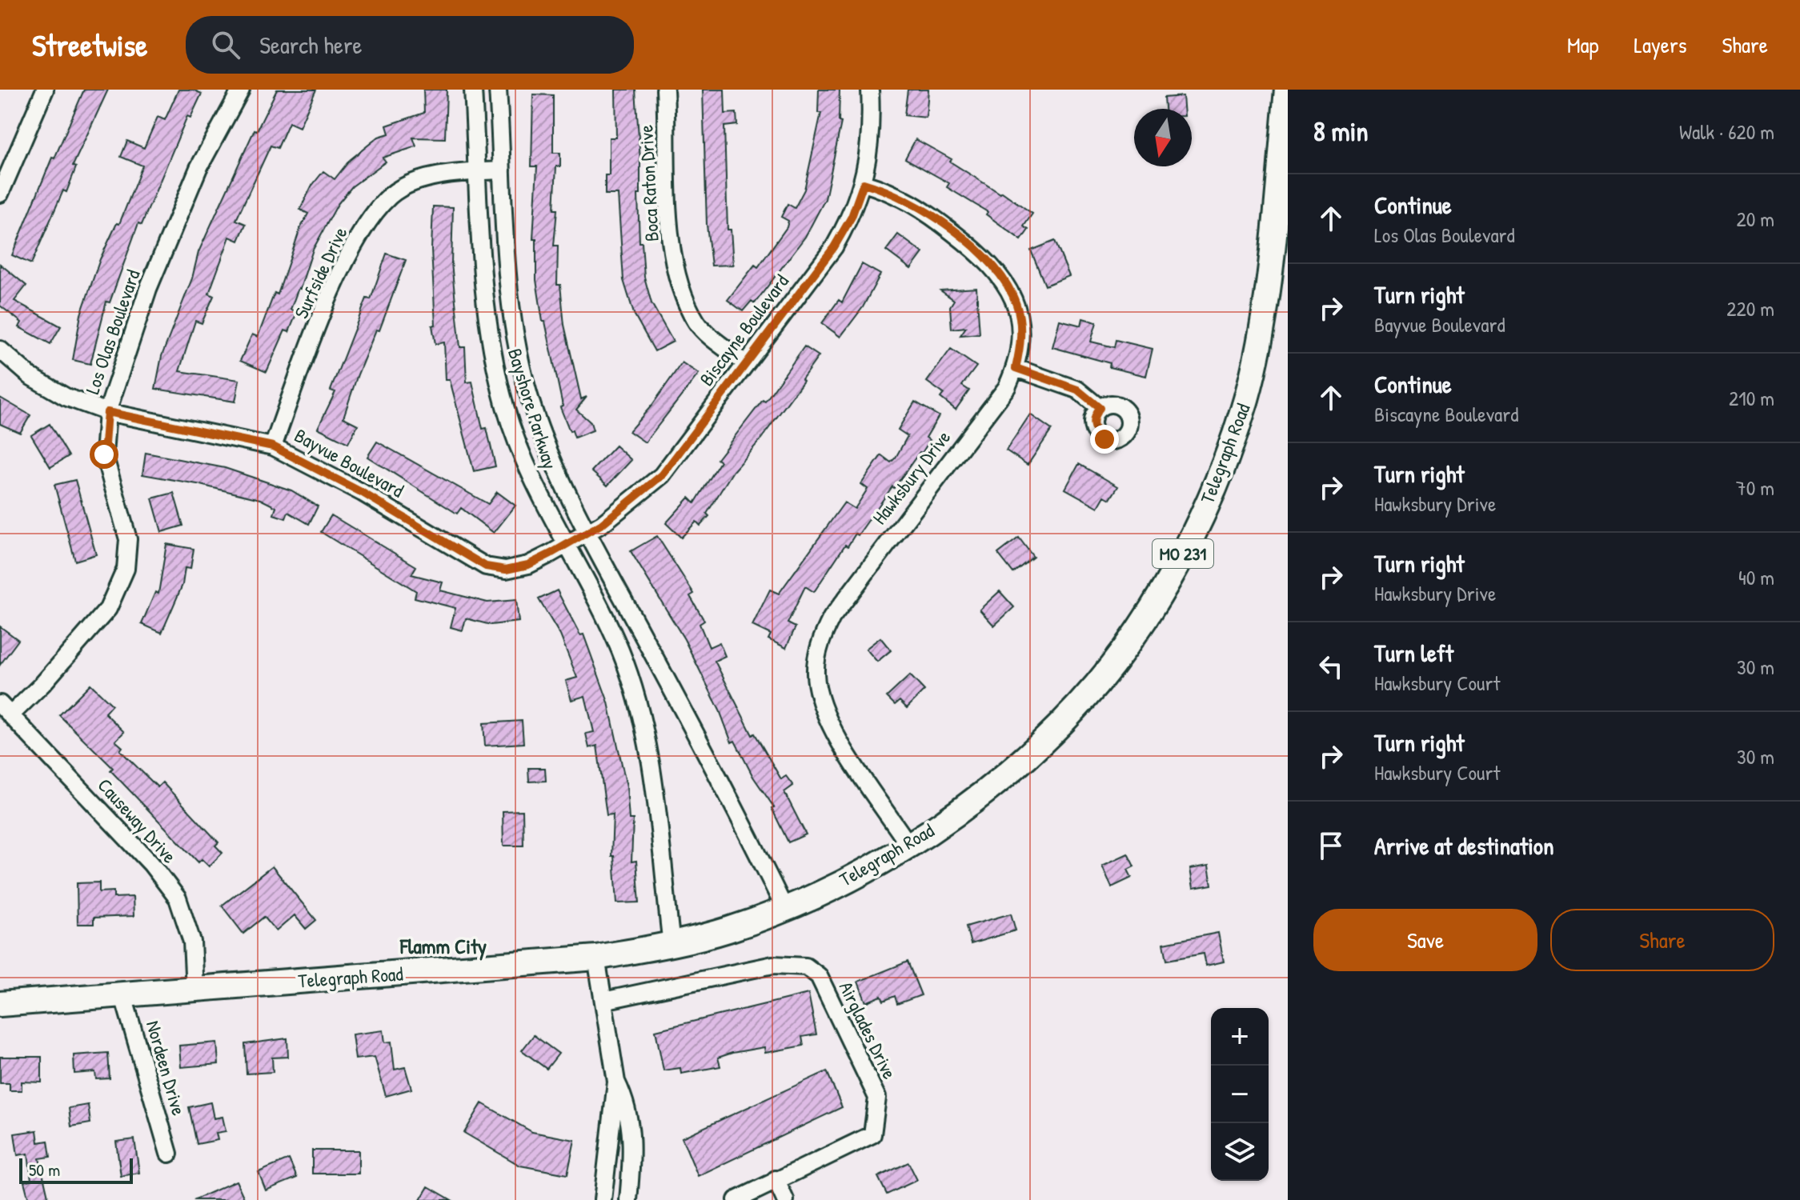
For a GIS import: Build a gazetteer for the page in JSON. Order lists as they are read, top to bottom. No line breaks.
{"streets":{"main road":["Telegraph Road","MO 231"],"street":["Boca Raton Drive","Surfside Drive","Biscayne Boulevard","Los Olas Boulevard","Bayshore Parkway","Bayvue Boulevard","Hawksbury Drive","Causeway Drive","Airglades Drive","Nordeen Drive"]},"crossings":[["Boca Raton Drive","Biscayne Boulevard"],["Surfside Drive","Bayshore Parkway"],["Surfside Drive","Bayvue Boulevard"],["Biscayne Boulevard","Bayshore Parkway"],["Biscayne Boulevard","Bayvue Boulevard"],["Biscayne Boulevard","Hawksbury Drive"],["Los Olas Boulevard","Bayvue Boulevard"],["Los Olas Boulevard","Causeway Drive"],["Bayshore Parkway","Telegraph Road"],["Bayshore Parkway","Bayvue Boulevard"],["Telegraph Road","Hawksbury Drive"],["Telegraph Road","Causeway Drive"],["Telegraph Road","Nordeen Drive"]],"districts":["Flamm City"],"scale_bar":"50 m","north":"bottom","page":{"header":"Streetwise","search":"Search here","nav":["Map","Layers","Share"],"heading":["8 min","Walk · 620 m"],"list":[["Continue","Los Olas Boulevard","20 m"],["Turn right","Bayvue Boulevard","220 m"],["Continue","Biscayne Boulevard","210 m"],["Turn right","Hawksbury Drive","70 m"],["Turn right","Hawksbury Drive","40 m"],["Turn left","Hawksbury Court","30 m"],["Turn right","Hawksbury Court","30 m"],"Arrive at destination"],"buttons":["Save","Share"],"map_buttons":["+","−"],"scale":"50 m"}}
